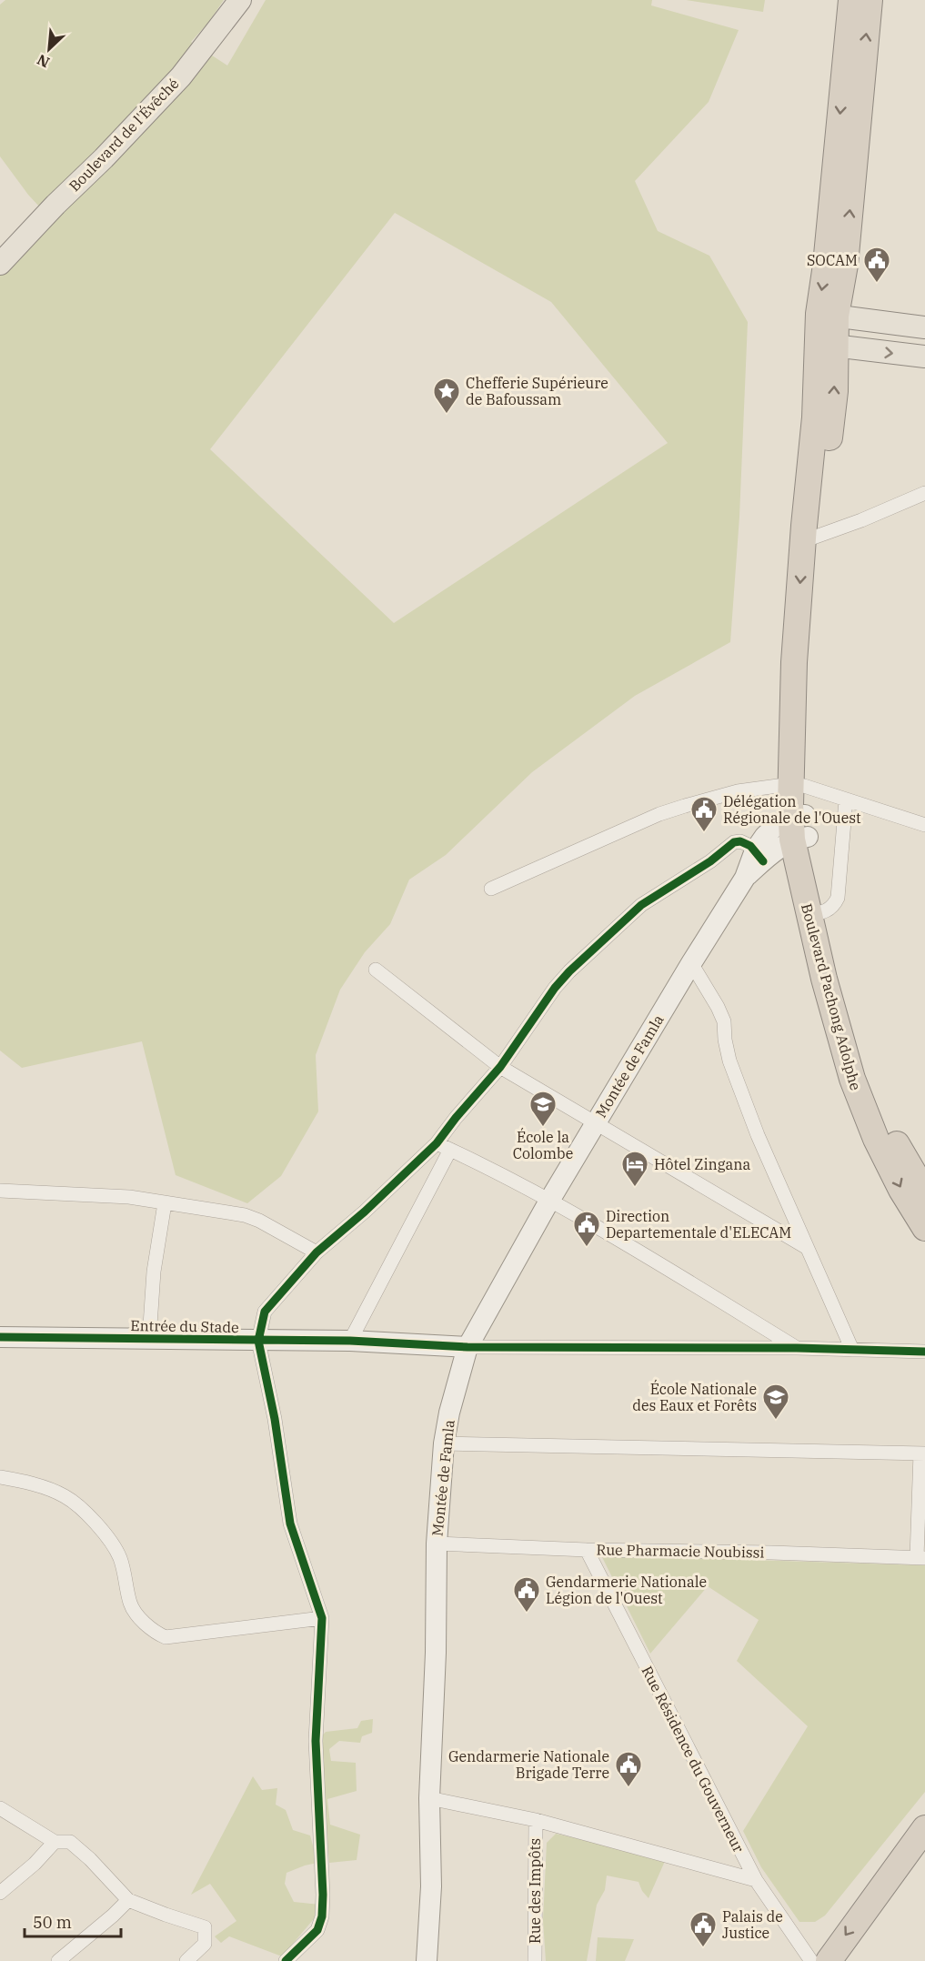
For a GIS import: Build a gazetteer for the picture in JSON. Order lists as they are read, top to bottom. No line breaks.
{"streets":{"highway":["Boulevard Pachong Adolphe"],"main road":["Boulevard de l'Évêché"],"street":["Montée de Famla","Entrée du Stade","Rue Pharmacie Noubissi","Rue Résidence du Gouverneur","Rue des Impôts"]},"crossings":[["Boulevard Pachong Adolphe","Montée de Famla"],["Montée de Famla","Entrée du Stade"],["Montée de Famla","Rue Pharmacie Noubissi"],["Rue Pharmacie Noubissi","Rue Résidence du Gouverneur"]],"places":{"public building":["SOCAM","Délégation Régionale de l'Ouest","Direction Departementale d'ELECAM","Gendarmerie Nationale Légion de l'Ouest","Gendarmerie Nationale Brigade Terre","Palais de Justice"],"place":["Chefferie Supérieure de Bafoussam"],"school or university":["École la Colombe","École Nationale des Eaux et Forêts"],"hotel":["Hôtel Zingana"]},"scale_bar":"50 m","north":"bottom left"}
